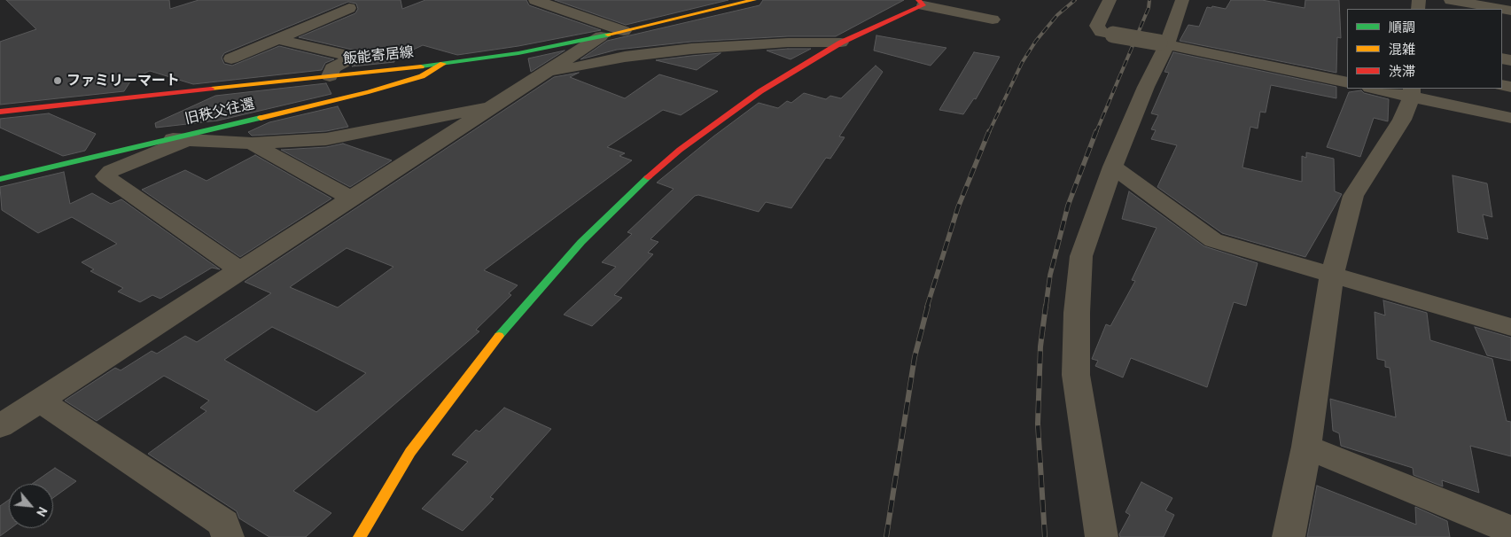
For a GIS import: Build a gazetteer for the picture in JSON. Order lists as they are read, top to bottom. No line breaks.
{"streets":{"street":["飯能寄居線","旧秩父往還"]},"crossings":[["飯能寄居線","旧秩父往還"]],"places":["ファミリーマート"],"legend":["順調","混雑","渋滞"],"north":"bottom right"}
